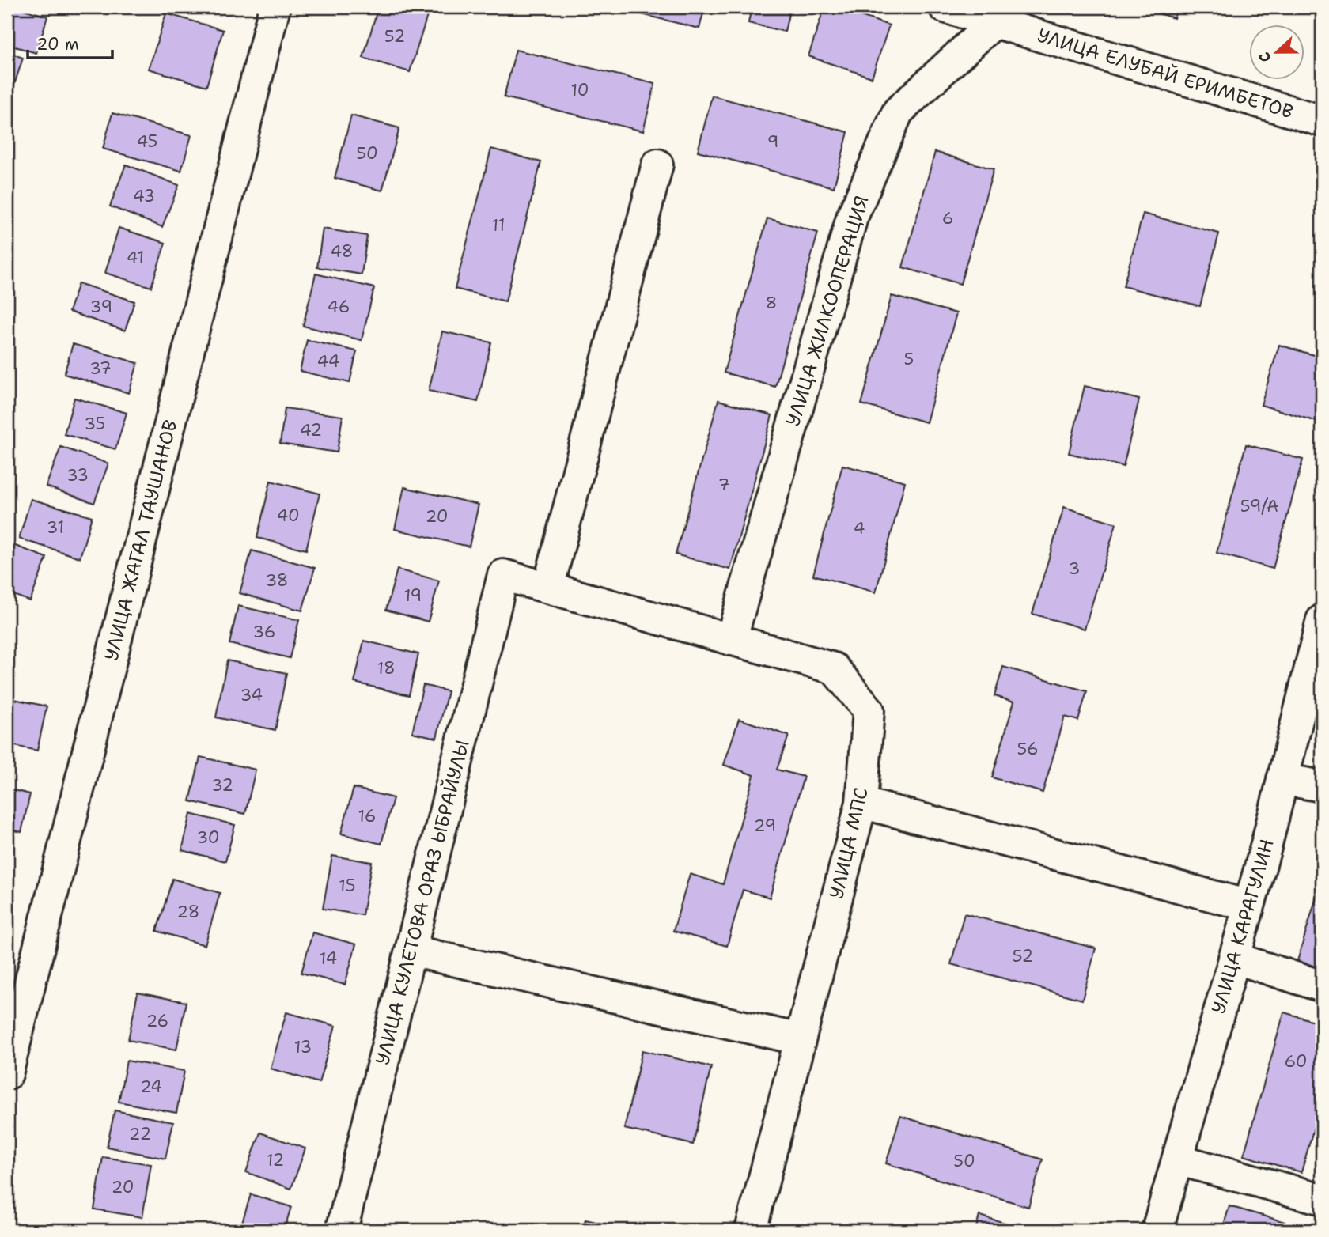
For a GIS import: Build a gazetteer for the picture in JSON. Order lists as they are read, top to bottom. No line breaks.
{"streets":{"street":["УЛИЦА ЕЛУБАЙ ЕРИМБЕТОВ","УЛИЦА ЖИЛКООПЕРАЦИЯ","УЛИЦА ЖАГАЛ ТАУШАНОВ","УЛИЦА МПС","УЛИЦА КУЛЕТОВА ОРАЗ ЫБРАЙУЛЫ","УЛИЦА КАРАГУЛИН"]},"crossings":[["УЛИЦА ЕЛУБАЙ ЕРИМБЕТОВ","УЛИЦА ЖИЛКООПЕРАЦИЯ"],["УЛИЦА ЖИЛКООПЕРАЦИЯ","УЛИЦА МПС"],["УЛИЦА МПС","УЛИЦА КУЛЕТОВА ОРАЗ ЫБРАЙУЛЫ"]],"house_numbers":["52","10","45","9","50","43","6","11","48","41","8","39","46","5","44","37","35","42","33","7","59/А","40","20","31","4","3","38","19","36","18","34","56","32","16","29","30","15","28","52","14","26","13","60","24","22","12","50","20"],"scale_bar":"20 m","north":"left"}
